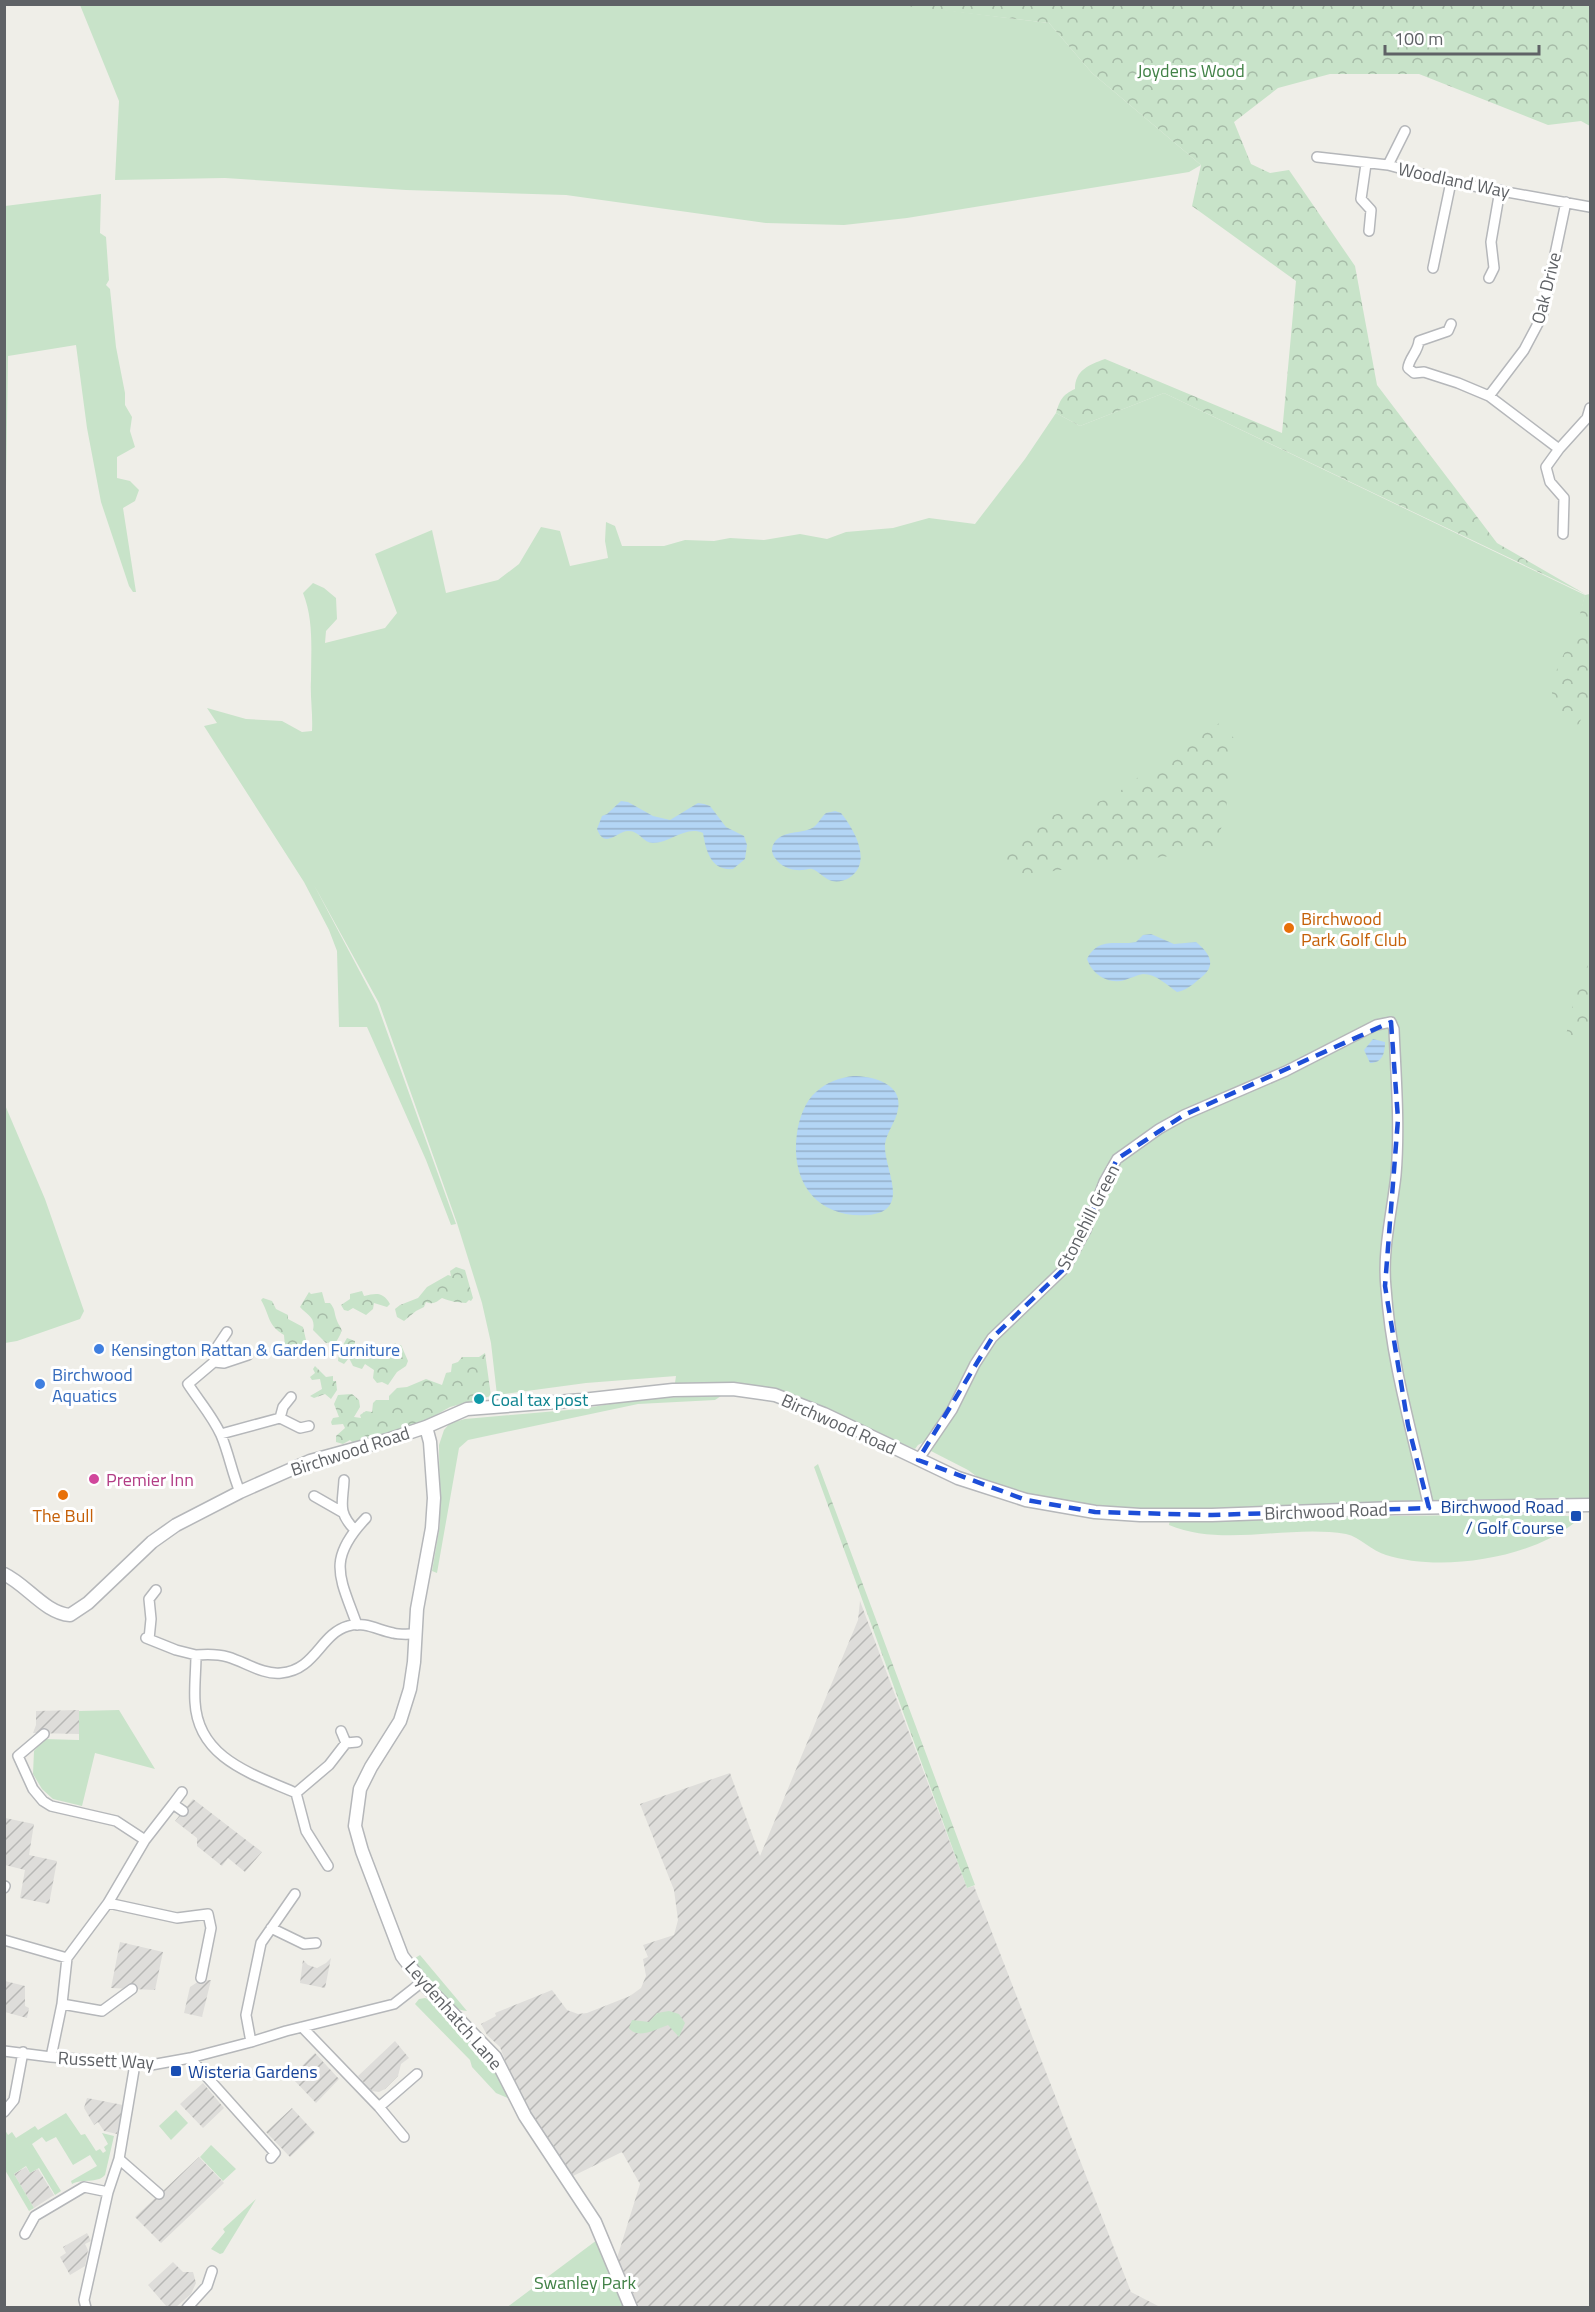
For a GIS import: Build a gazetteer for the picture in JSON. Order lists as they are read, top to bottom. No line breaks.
{"streets":{"street":["Woodland Way","Oak Drive","Stonehill Green","Birchwood Road","Leydenhatch Lane","Russett Way"]},"crossings":[["Woodland Way","Oak Drive"],["Stonehill Green","Birchwood Road"],["Birchwood Road","Leydenhatch Lane"],["Leydenhatch Lane","Russett Way"]],"parks":["Joydens Wood","Swanley Park"],"places":{"other":["Birchwood Park Golf Club","Kensington Rattan & Garden Furniture","Birchwood Aquatics","Coal tax post","Premier Inn","The Bull"],"transit":["Birchwood Road / Golf Course","Wisteria Gardens"]},"scale_bar":"100 m"}
